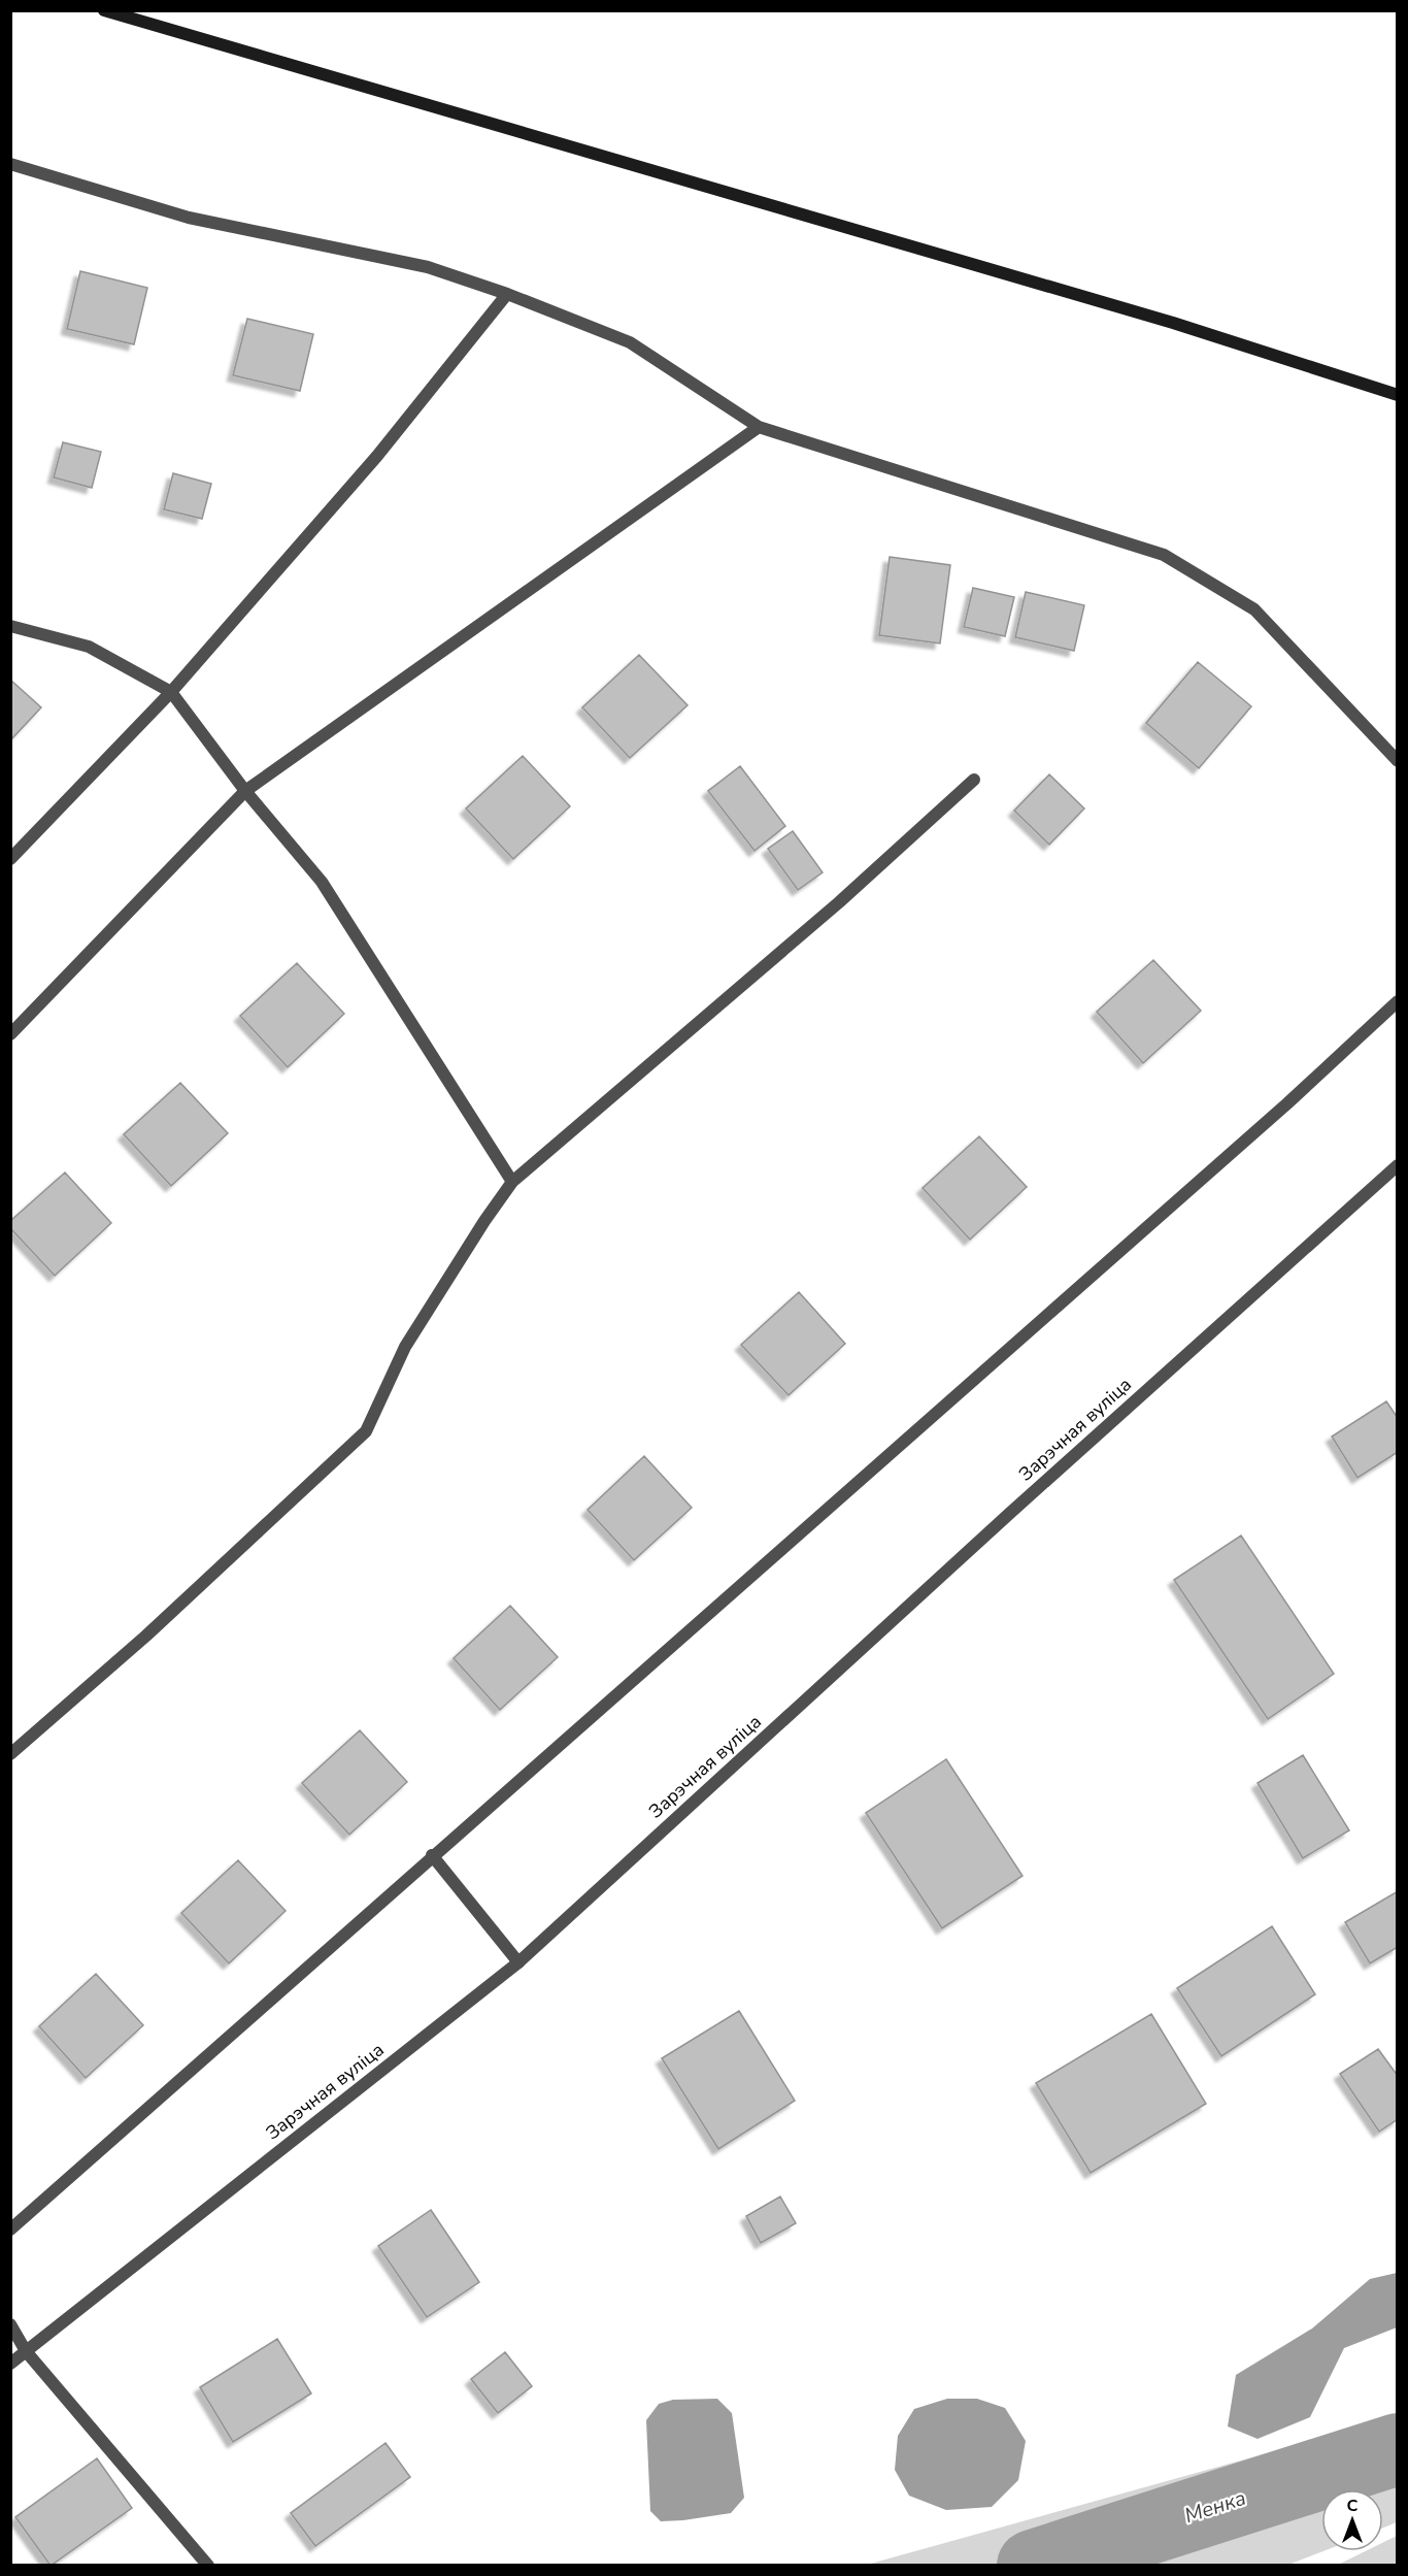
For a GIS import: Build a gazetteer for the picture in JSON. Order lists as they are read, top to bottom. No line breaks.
{"streets":{"street":["Зарэчная вуліца"]},"water":["Менка"],"north":"top"}
